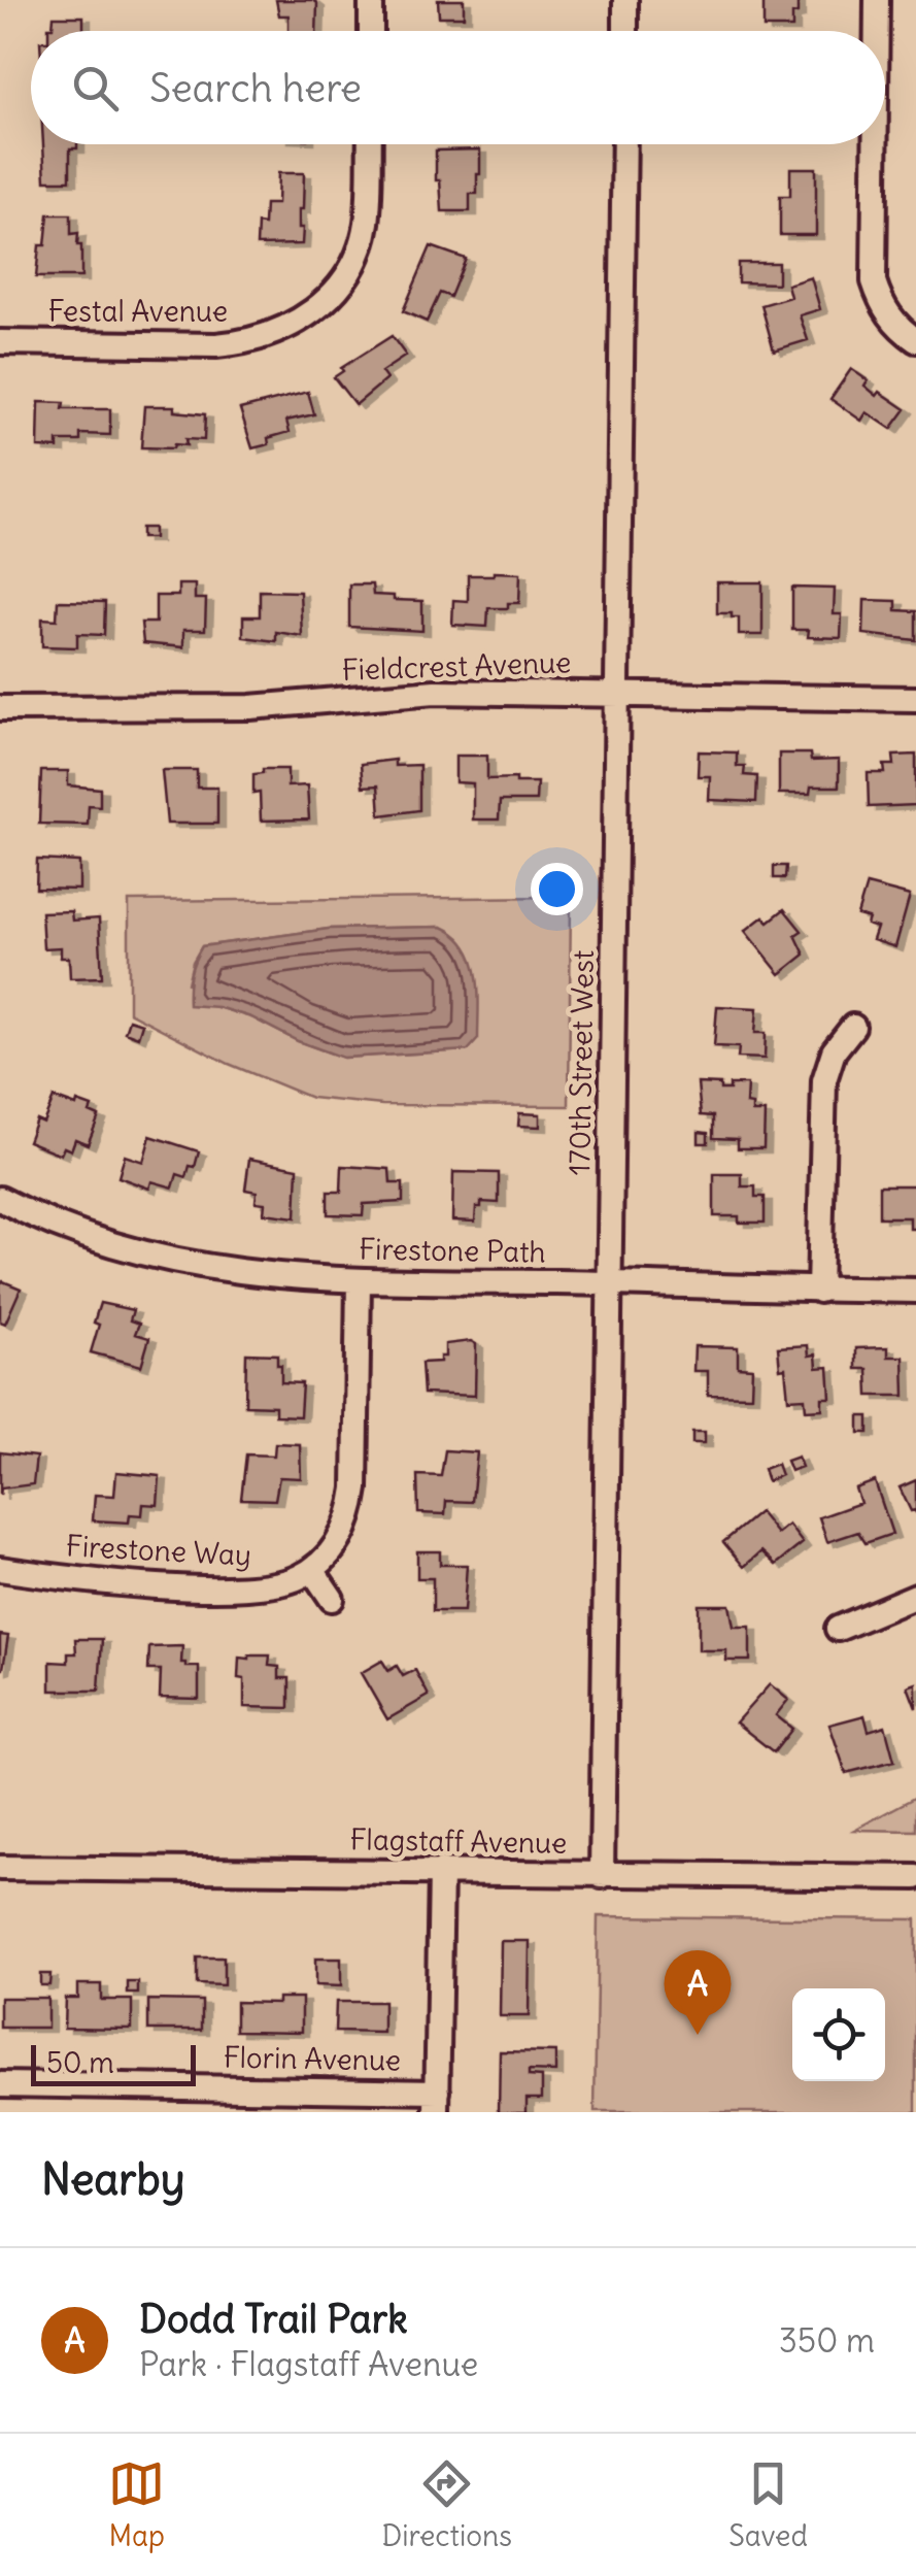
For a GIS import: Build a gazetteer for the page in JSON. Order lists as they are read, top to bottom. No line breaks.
{"streets":{"street":["Festal Avenue","Fieldcrest Avenue","170th Street West","Firestone Path","Firestone Way","Flagstaff Avenue","Florin Avenue"]},"crossings":[["Fieldcrest Avenue","170th Street West"],["170th Street West","Firestone Path"],["170th Street West","Flagstaff Avenue"]],"scale_bar":"50 m","page":{"search":"Search here","pins":"A","scale":"50 m","heading":"Nearby","list":[{"mark":"A","name":"Dodd Trail Park","note":"Park · Flagstaff Avenue","value":"350 m"}],"nav":["Map","Directions","Saved"]}}
